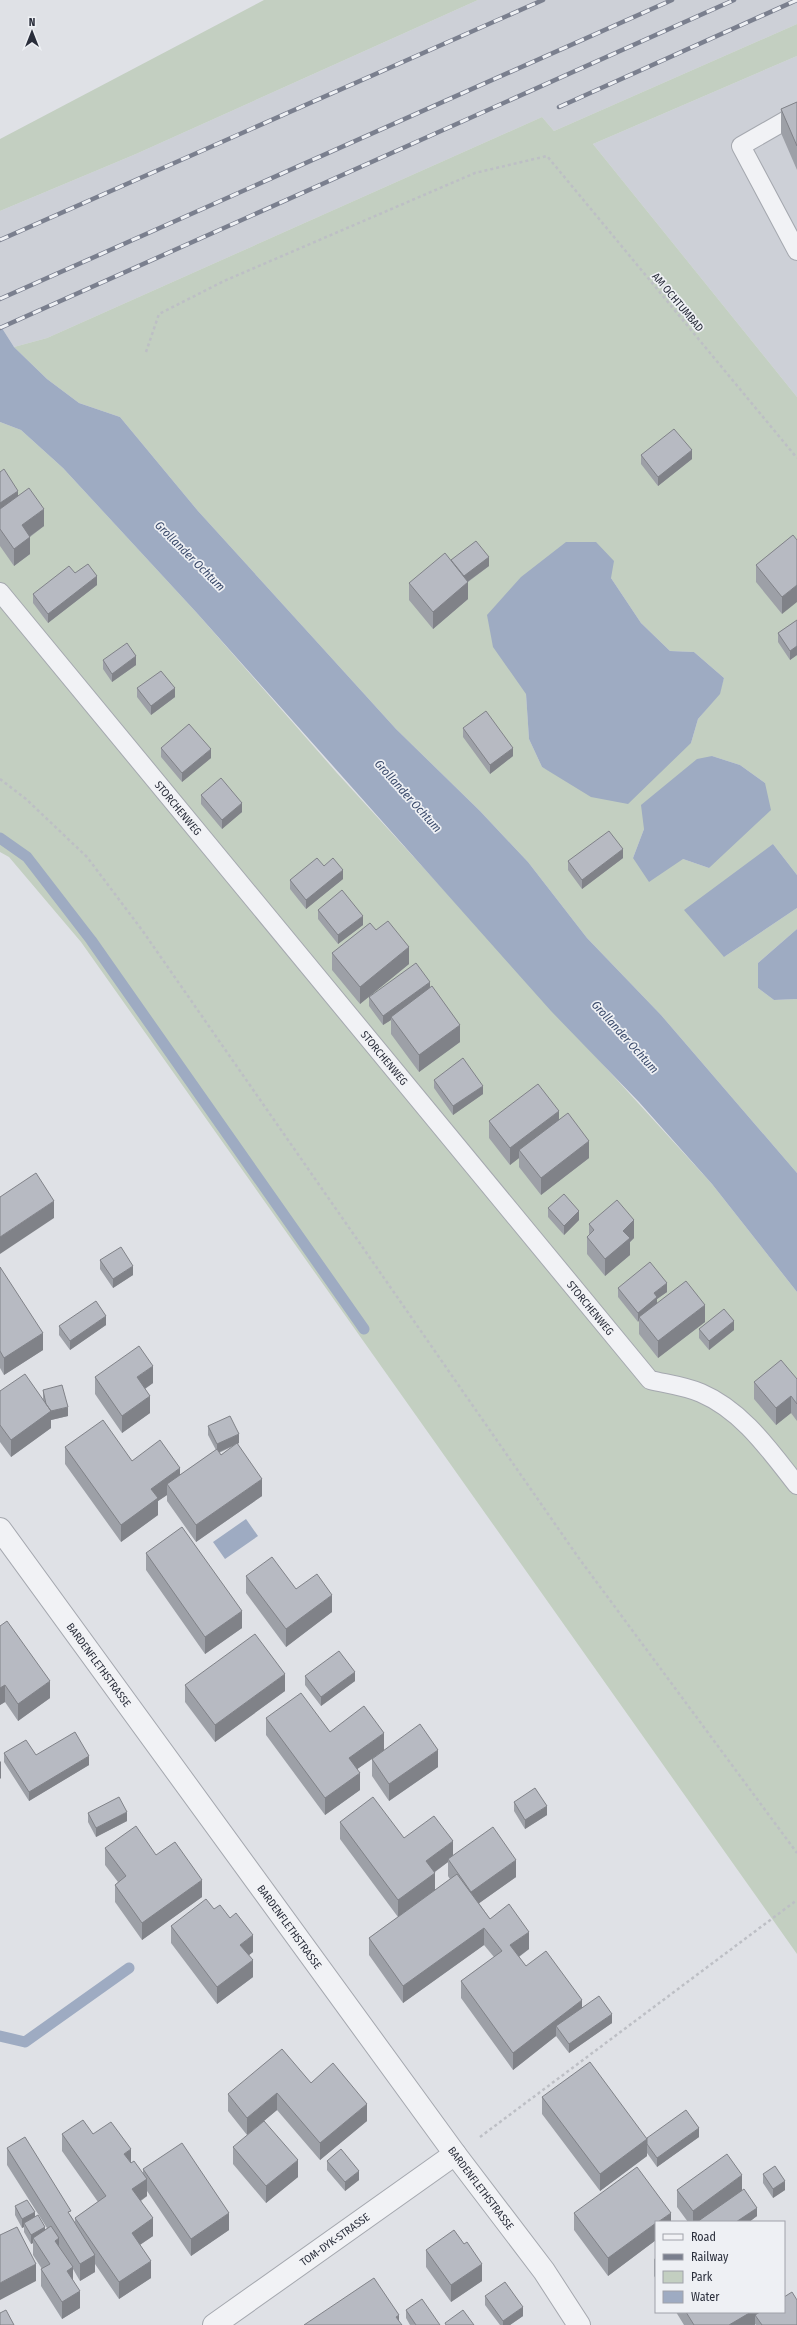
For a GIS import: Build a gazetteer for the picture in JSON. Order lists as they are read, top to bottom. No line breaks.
{"streets":{"street":["BARDENFLETHSTRASSE","TOM-DYK-STRASSE"],"lane":["STORCHENWEG"],"path":["AM OCHTUMBAD"]},"crossings":[["BARDENFLETHSTRASSE","TOM-DYK-STRASSE"]],"water":["Grollander Ochtum"],"legend":["Road","Railway","Park","Water"],"north":"top"}
